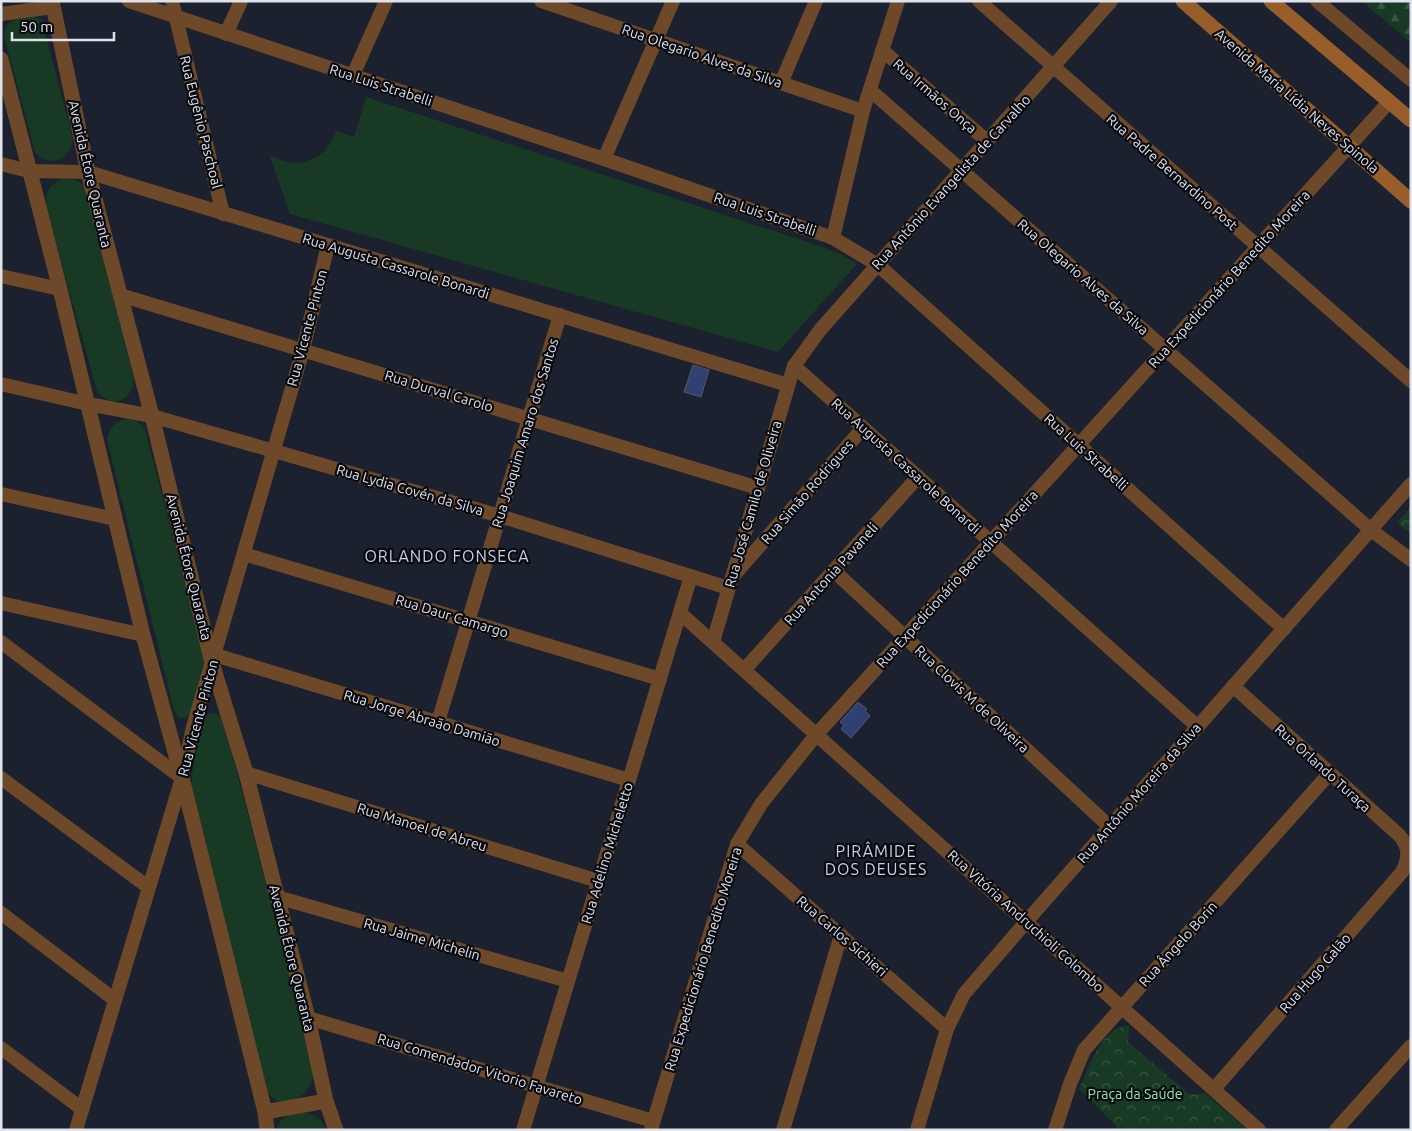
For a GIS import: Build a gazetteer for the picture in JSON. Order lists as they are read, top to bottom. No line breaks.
{"streets":{"main road":["Avenida Maria Lídia Neves Spinola"],"street":["Rua Olegario Alves da Silva","Rua Luis Strabelli","Rua Irmãos Onça","Rua Eugênio Paschoal","Rua Padre Bernardino Post","Avenida Étore Quaranta","Rua Antônio Evangelista de Carvalho","Rua Augusta Cassarole Bonardi","Rua Expedicionário Benedito Moreira","Rua Vicente Pinton","Rua Durval Carolo","Rua Joaquim Amaro dos Santos","Rua Lydia Covén da Silva","Rua Simão Rodrigues","Rua José Camilo de Oliveira","Rua Antonia Pavaneli","Rua Daur Camargo","Rua Clovis M de Oliveira","Rua Jorge Abraão Damião","Rua Orlando Turaça","Rua Antônio Moreira da Silva","Rua Manoel de Abreu","Rua Adelino Micheletto","Rua Vitória Andruchioli Colombo","Rua Carlos Sichieri","Rua Jaime Michelin","Rua Ângelo Borin","Rua Hugo Galão","Rua Comendador Vitorio Favareto"]},"crossings":[["Rua Olegario Alves da Silva","Rua Antônio Evangelista de Carvalho"],["Rua Olegario Alves da Silva","Rua Expedicionário Benedito Moreira"],["Rua Olegario Alves da Silva","Rua Antônio Moreira da Silva"],["Rua Luis Strabelli","Rua Eugênio Paschoal"],["Rua Luis Strabelli","Rua Antônio Evangelista de Carvalho"],["Rua Luis Strabelli","Rua Expedicionário Benedito Moreira"],["Rua Luis Strabelli","Rua Antônio Moreira da Silva"],["Rua Irmãos Onça","Rua Antônio Evangelista de Carvalho"],["Avenida Maria Lídia Neves Spinola","Rua Expedicionário Benedito Moreira"],["Rua Eugênio Paschoal","Rua Augusta Cassarole Bonardi"],["Rua Padre Bernardino Post","Rua Antônio Evangelista de Carvalho"],["Rua Padre Bernardino Post","Rua Expedicionário Benedito Moreira"],["Avenida Étore Quaranta","Rua Augusta Cassarole Bonardi"],["Avenida Étore Quaranta","Rua Vicente Pinton"],["Avenida Étore Quaranta","Rua Durval Carolo"],["Avenida Étore Quaranta","Rua Lydia Covén da Silva"],["Avenida Étore Quaranta","Rua Jorge Abraão Damião"],["Avenida Étore Quaranta","Rua Manoel de Abreu"],["Avenida Étore Quaranta","Rua Jaime Michelin"],["Avenida Étore Quaranta","Rua Comendador Vitorio Favareto"],["Rua Antônio Evangelista de Carvalho","Rua Augusta Cassarole Bonardi"],["Rua Antônio Evangelista de Carvalho","Rua José Camilo de Oliveira"],["Rua Augusta Cassarole Bonardi","Rua Expedicionário Benedito Moreira"],["Rua Augusta Cassarole Bonardi","Rua Vicente Pinton"],["Rua Augusta Cassarole Bonardi","Rua Joaquim Amaro dos Santos"],["Rua Augusta Cassarole Bonardi","Rua Simão Rodrigues"],["Rua Augusta Cassarole Bonardi","Rua José Camilo de Oliveira"],["Rua Augusta Cassarole Bonardi","Rua Antonia Pavaneli"],["Rua Augusta Cassarole Bonardi","Rua Antônio Moreira da Silva"],["Rua Expedicionário Benedito Moreira","Rua Clovis M de Oliveira"],["Rua Expedicionário Benedito Moreira","Rua Vitória Andruchioli Colombo"],["Rua Expedicionário Benedito Moreira","Rua Carlos Sichieri"],["Rua Expedicionário Benedito Moreira","Rua Comendador Vitorio Favareto"],["Rua Vicente Pinton","Rua Durval Carolo"],["Rua Vicente Pinton","Rua Lydia Covén da Silva"],["Rua Vicente Pinton","Rua Daur Camargo"],["Rua Vicente Pinton","Rua Jorge Abraão Damião"],["Rua Durval Carolo","Rua Joaquim Amaro dos Santos"],["Rua Durval Carolo","Rua José Camilo de Oliveira"],["Rua Joaquim Amaro dos Santos","Rua Lydia Covén da Silva"],["Rua Joaquim Amaro dos Santos","Rua Daur Camargo"],["Rua Joaquim Amaro dos Santos","Rua Jorge Abraão Damião"],["Rua Lydia Covén da Silva","Rua Simão Rodrigues"],["Rua Lydia Covén da Silva","Rua José Camilo de Oliveira"],["Rua Lydia Covén da Silva","Rua Adelino Micheletto"],["Rua Simão Rodrigues","Rua José Camilo de Oliveira"],["Rua José Camilo de Oliveira","Rua Vitória Andruchioli Colombo"],["Rua Antonia Pavaneli","Rua Clovis M de Oliveira"],["Rua Antonia Pavaneli","Rua Vitória Andruchioli Colombo"],["Rua Daur Camargo","Rua Adelino Micheletto"],["Rua Clovis M de Oliveira","Rua Antônio Moreira da Silva"],["Rua Jorge Abraão Damião","Rua Adelino Micheletto"],["Rua Orlando Turaça","Rua Antônio Moreira da Silva"],["Rua Orlando Turaça","Rua Ângelo Borin"],["Rua Orlando Turaça","Rua Hugo Galão"],["Rua Antônio Moreira da Silva","Rua Vitória Andruchioli Colombo"],["Rua Antônio Moreira da Silva","Rua Carlos Sichieri"],["Rua Manoel de Abreu","Rua Adelino Micheletto"],["Rua Adelino Micheletto","Rua Vitória Andruchioli Colombo"],["Rua Adelino Micheletto","Rua Jaime Michelin"],["Rua Adelino Micheletto","Rua Comendador Vitorio Favareto"],["Rua Vitória Andruchioli Colombo","Rua Ângelo Borin"],["Rua Vitória Andruchioli Colombo","Rua Hugo Galão"]],"districts":["ORLANDO FONSECA","PIRÂMIDE DOS DEUSES"],"parks":["Praça da Saúde"],"scale_bar":"50 m"}
